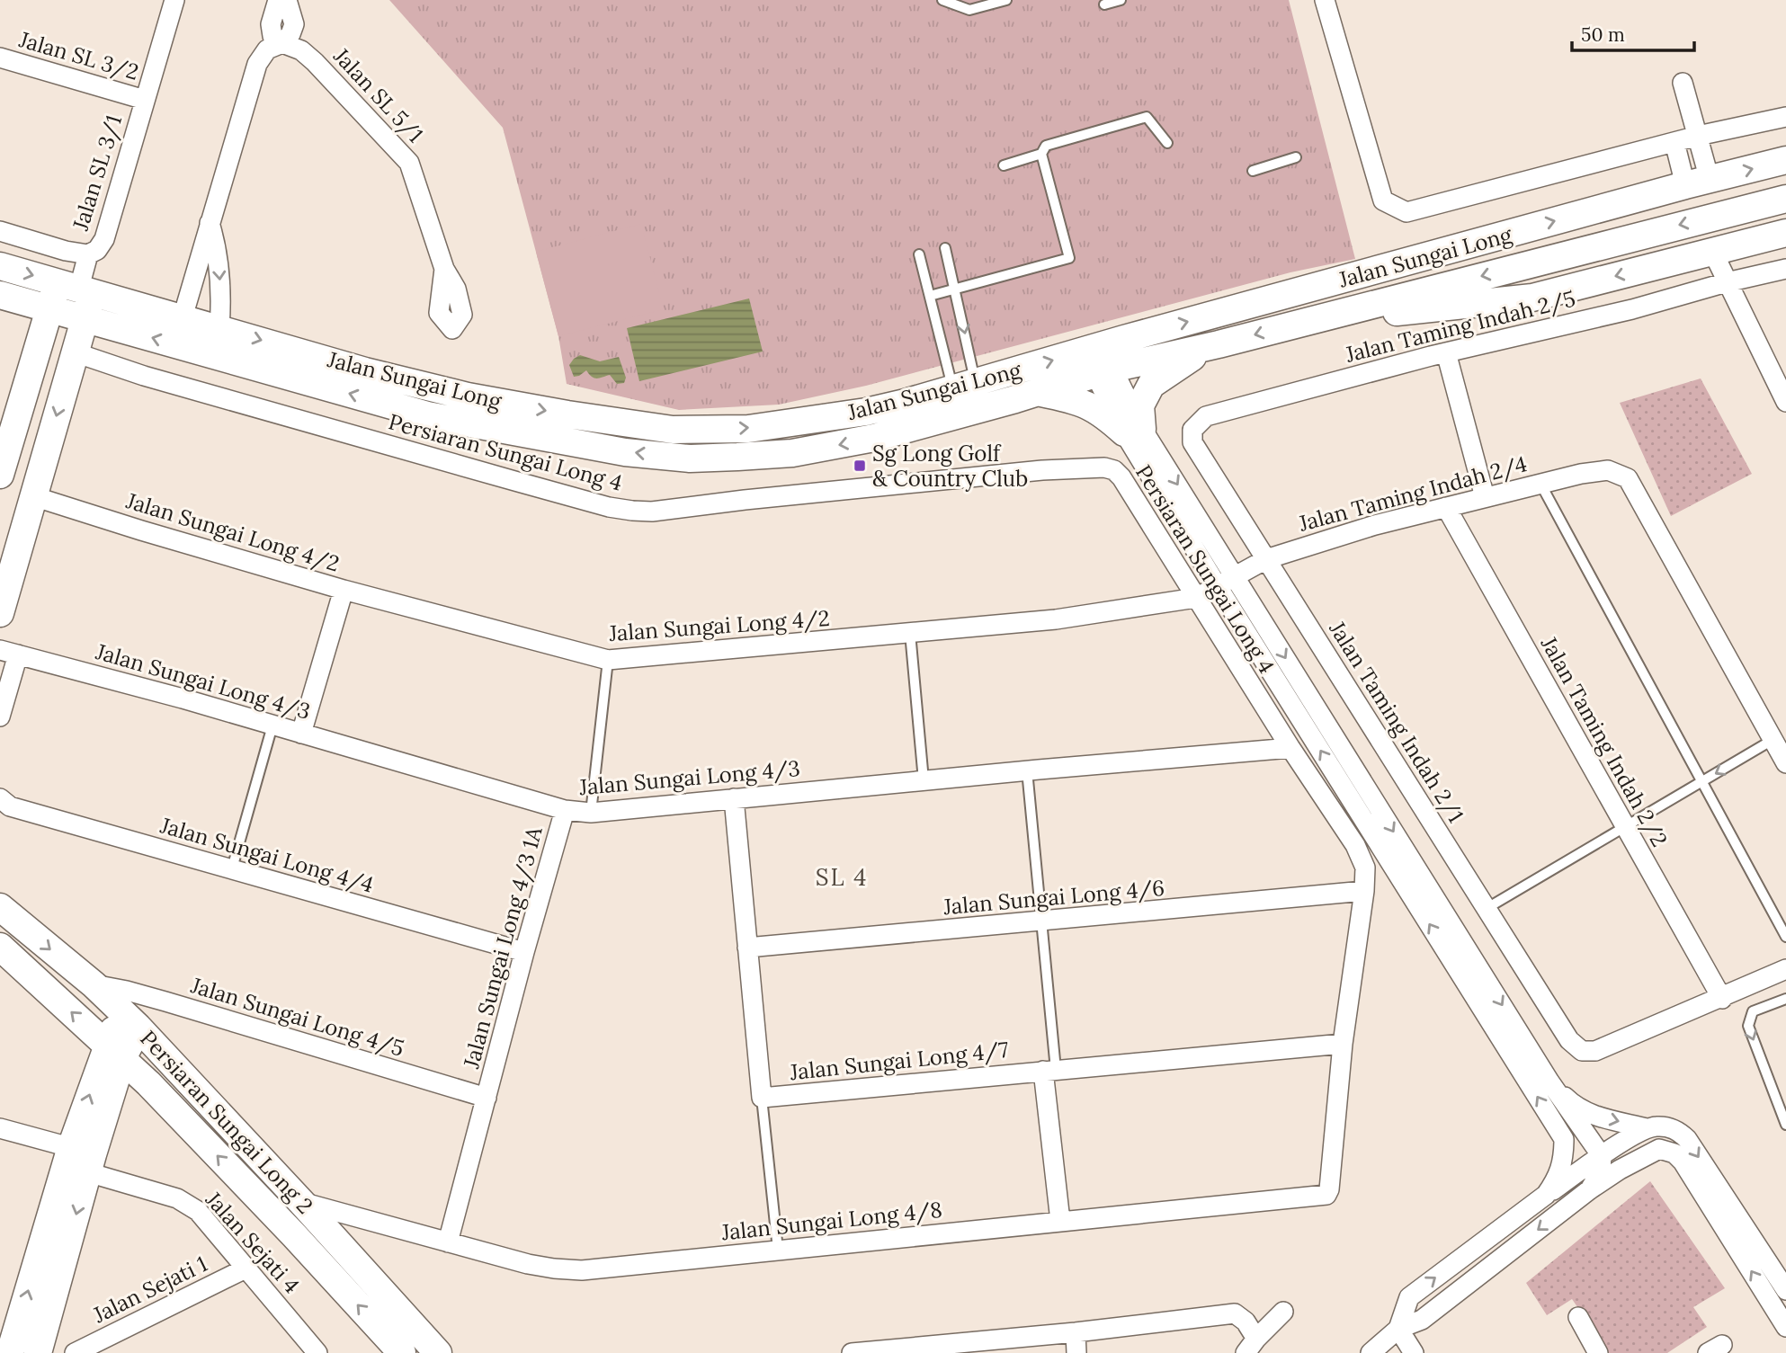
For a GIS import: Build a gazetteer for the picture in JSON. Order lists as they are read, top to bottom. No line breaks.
{"streets":{"street":["Jalan SL 3/2","Jalan SL 5/1","Jalan SL 3/1","Jalan Sungai Long","Jalan Taming Indah 2/5","Persiaran Sungai Long 4","Jalan Taming Indah 2/4","Jalan Sungai Long 4/2","Jalan Sungai Long 4/3","Jalan Taming Indah 2/1","Jalan Taming Indah 2/2","Jalan Sungai Long 4/4","Jalan Sungai Long 4/6","Jalan Sungai Long 4/3 1A","Jalan Sungai Long 4/5","Jalan Sungai Long 4/7","Persiaran Sungai Long 2","Jalan Sungai Long 4/8","Jalan Sejati 4","Jalan Sejati 1"]},"crossings":[["Jalan SL 3/2","Jalan SL 3/1"],["Jalan SL 3/1","Jalan Sungai Long"],["Jalan Taming Indah 2/5","Jalan Taming Indah 2/1"],["Persiaran Sungai Long 4","Jalan Sungai Long 4/2"],["Persiaran Sungai Long 4","Jalan Sungai Long 4/3"],["Persiaran Sungai Long 4","Jalan Sungai Long 4/6"],["Persiaran Sungai Long 4","Jalan Sungai Long 4/7"],["Persiaran Sungai Long 4","Jalan Sungai Long 4/8"],["Jalan Taming Indah 2/4","Jalan Sungai Long 4/2"],["Jalan Taming Indah 2/4","Jalan Taming Indah 2/1"],["Jalan Taming Indah 2/4","Jalan Taming Indah 2/2"],["Jalan Sungai Long 4/3","Jalan Sungai Long 4/3 1A"],["Jalan Sungai Long 4/3","Jalan Sungai Long 4/7"],["Jalan Taming Indah 2/1","Jalan Taming Indah 2/2"],["Jalan Sungai Long 4/4","Jalan Sungai Long 4/3 1A"],["Jalan Sungai Long 4/6","Jalan Sungai Long 4/7"],["Jalan Sungai Long 4/3 1A","Jalan Sungai Long 4/5"],["Jalan Sungai Long 4/3 1A","Jalan Sungai Long 4/8"],["Jalan Sungai Long 4/5","Persiaran Sungai Long 2"],["Persiaran Sungai Long 2","Jalan Sungai Long 4/8"],["Jalan Sejati 4","Jalan Sejati 1"]],"districts":["SL 4"],"places":{"transit":["Sg Long Golf & Country Club"]},"scale_bar":"50 m"}
